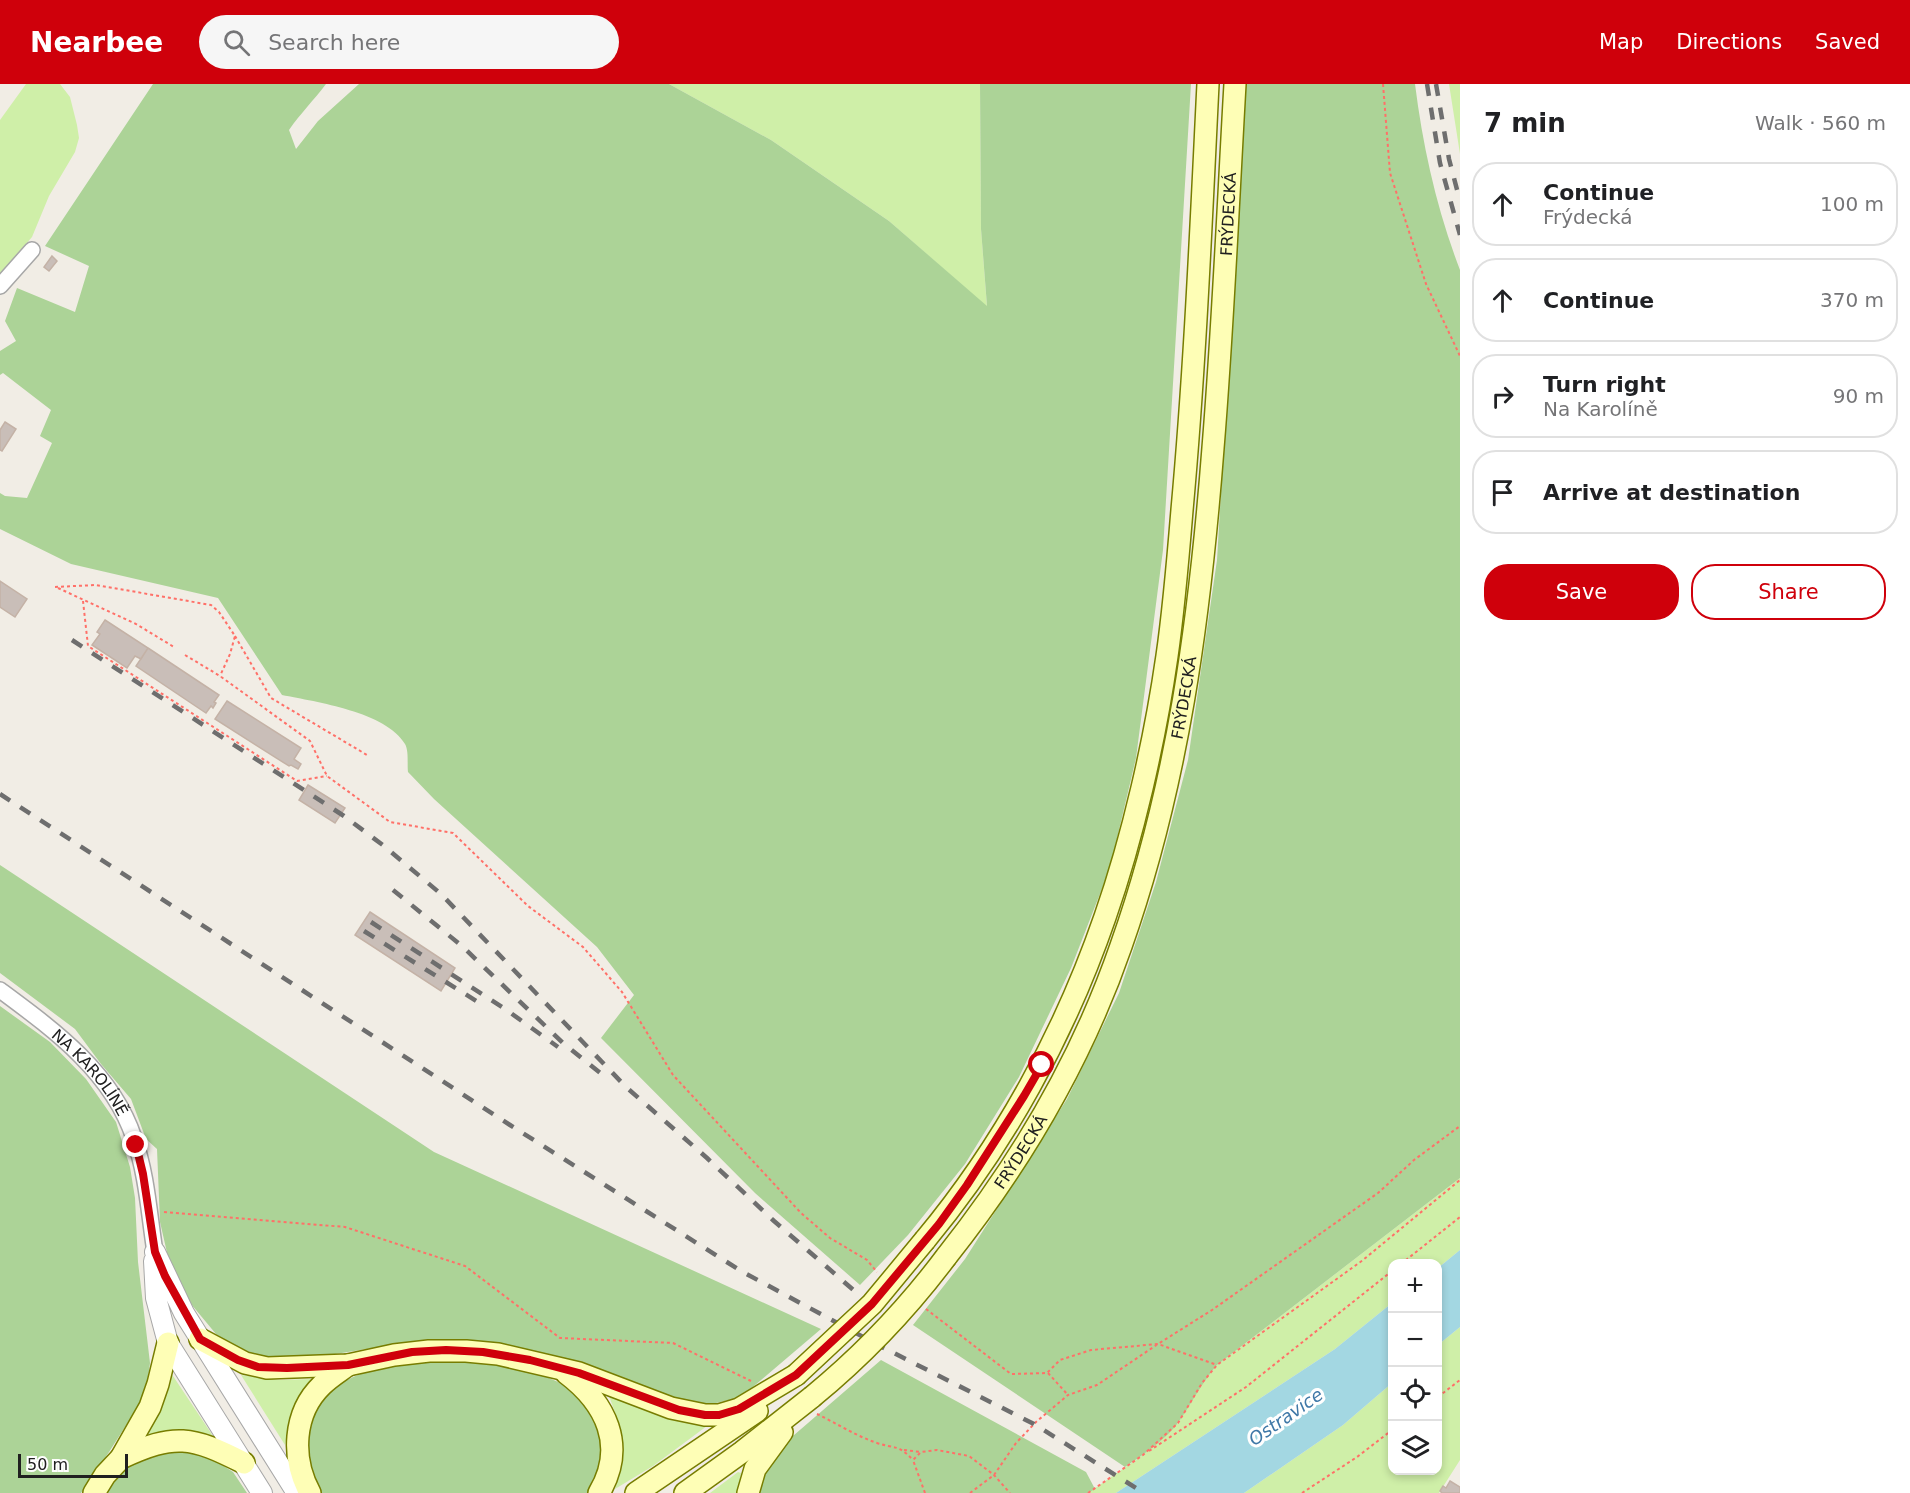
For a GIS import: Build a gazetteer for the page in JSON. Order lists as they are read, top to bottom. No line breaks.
{"streets":{"main road":["FRÝDECKÁ"],"street":["NA KAROLÍNĚ"]},"water":["Ostravice"],"scale_bar":"50 m","page":{"header":"Nearbee","search":"Search here","nav":["Map","Directions","Saved"],"heading":["7 min","Walk · 560 m"],"list":[["Continue","Frýdecká","100 m"],["Continue","370 m"],["Turn right","Na Karolíně","90 m"],"Arrive at destination"],"buttons":["Save","Share"],"map_buttons":["+","−"],"scale":"50 m"}}
